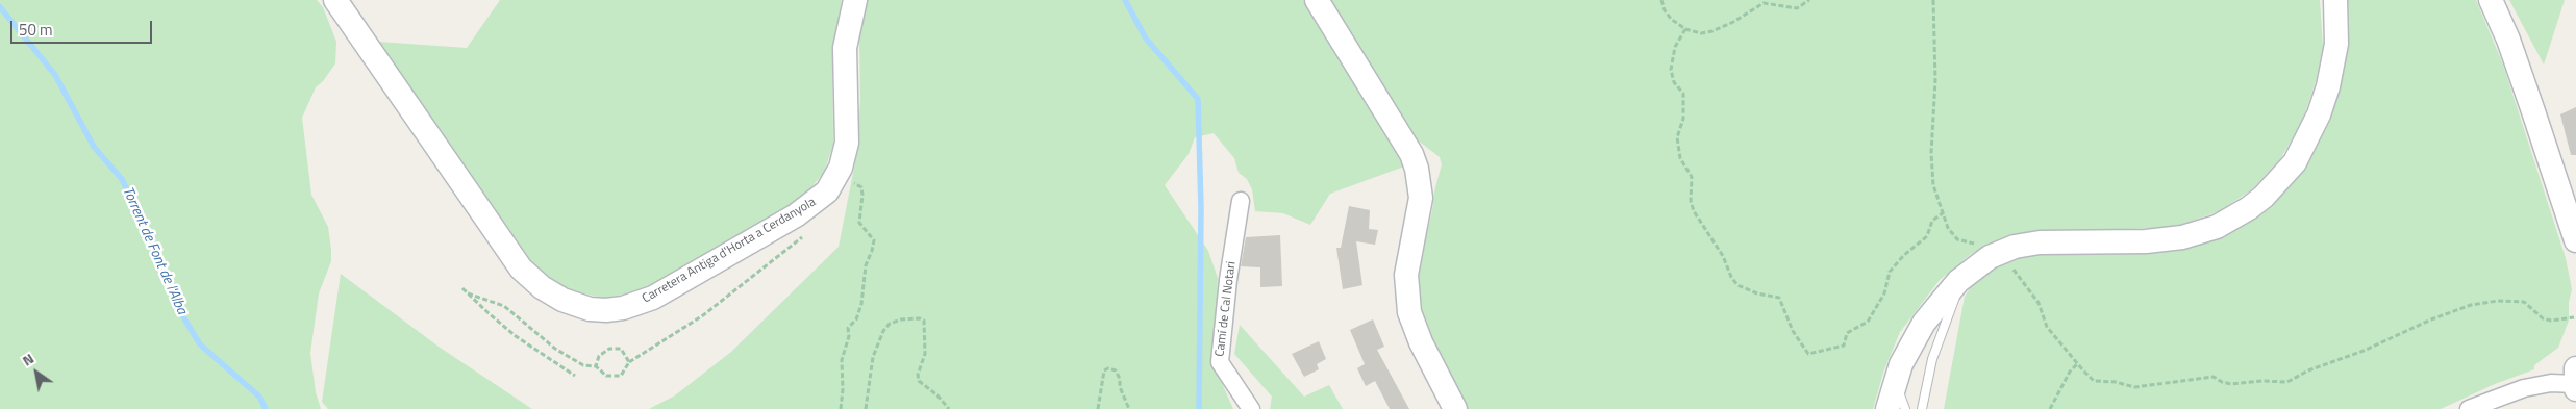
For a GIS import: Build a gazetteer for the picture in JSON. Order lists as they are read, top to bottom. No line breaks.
{"streets":{"street":["Carretera Antiga d'Horta a Cerdanyola","Camí de Cal Notari"]},"water":["Torrent de Font de l'Alba"],"scale_bar":"50 m","north":"top left"}
